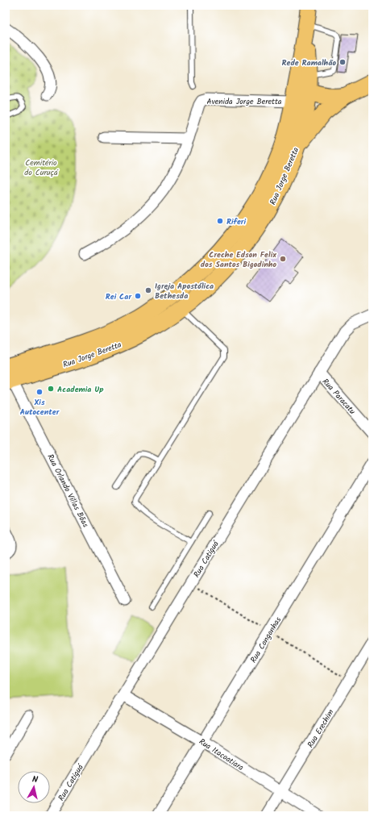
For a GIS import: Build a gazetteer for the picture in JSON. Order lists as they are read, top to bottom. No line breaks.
{"streets":{"main road":["Rua Jorge Beretta"],"street":["Avenida Jorge Beretta","Rua Paracatu","Rua Orlando Villas Bôas","Rua Catiguá","Rua Congonhas","Rua Erechim","Rua Itacoatiara"]},"crossings":[["Avenida Jorge Beretta","Rua Jorge Beretta"],["Rua Jorge Beretta","Rua Orlando Villas Bôas"],["Rua Paracatu","Rua Catiguá"],["Rua Catiguá","Rua Itacoatiara"],["Rua Congonhas","Rua Itacoatiara"],["Rua Erechim","Rua Itacoatiara"]],"parks":["Cemitério do Curuçá"],"places":["Rede Ramalhão","Riferi","Creche Edson Felix dos Santos Bigodinho","Igreja Apostólica Bethesda","Rei Car","Academia Up","Xis Autocenter"],"north":"top"}
